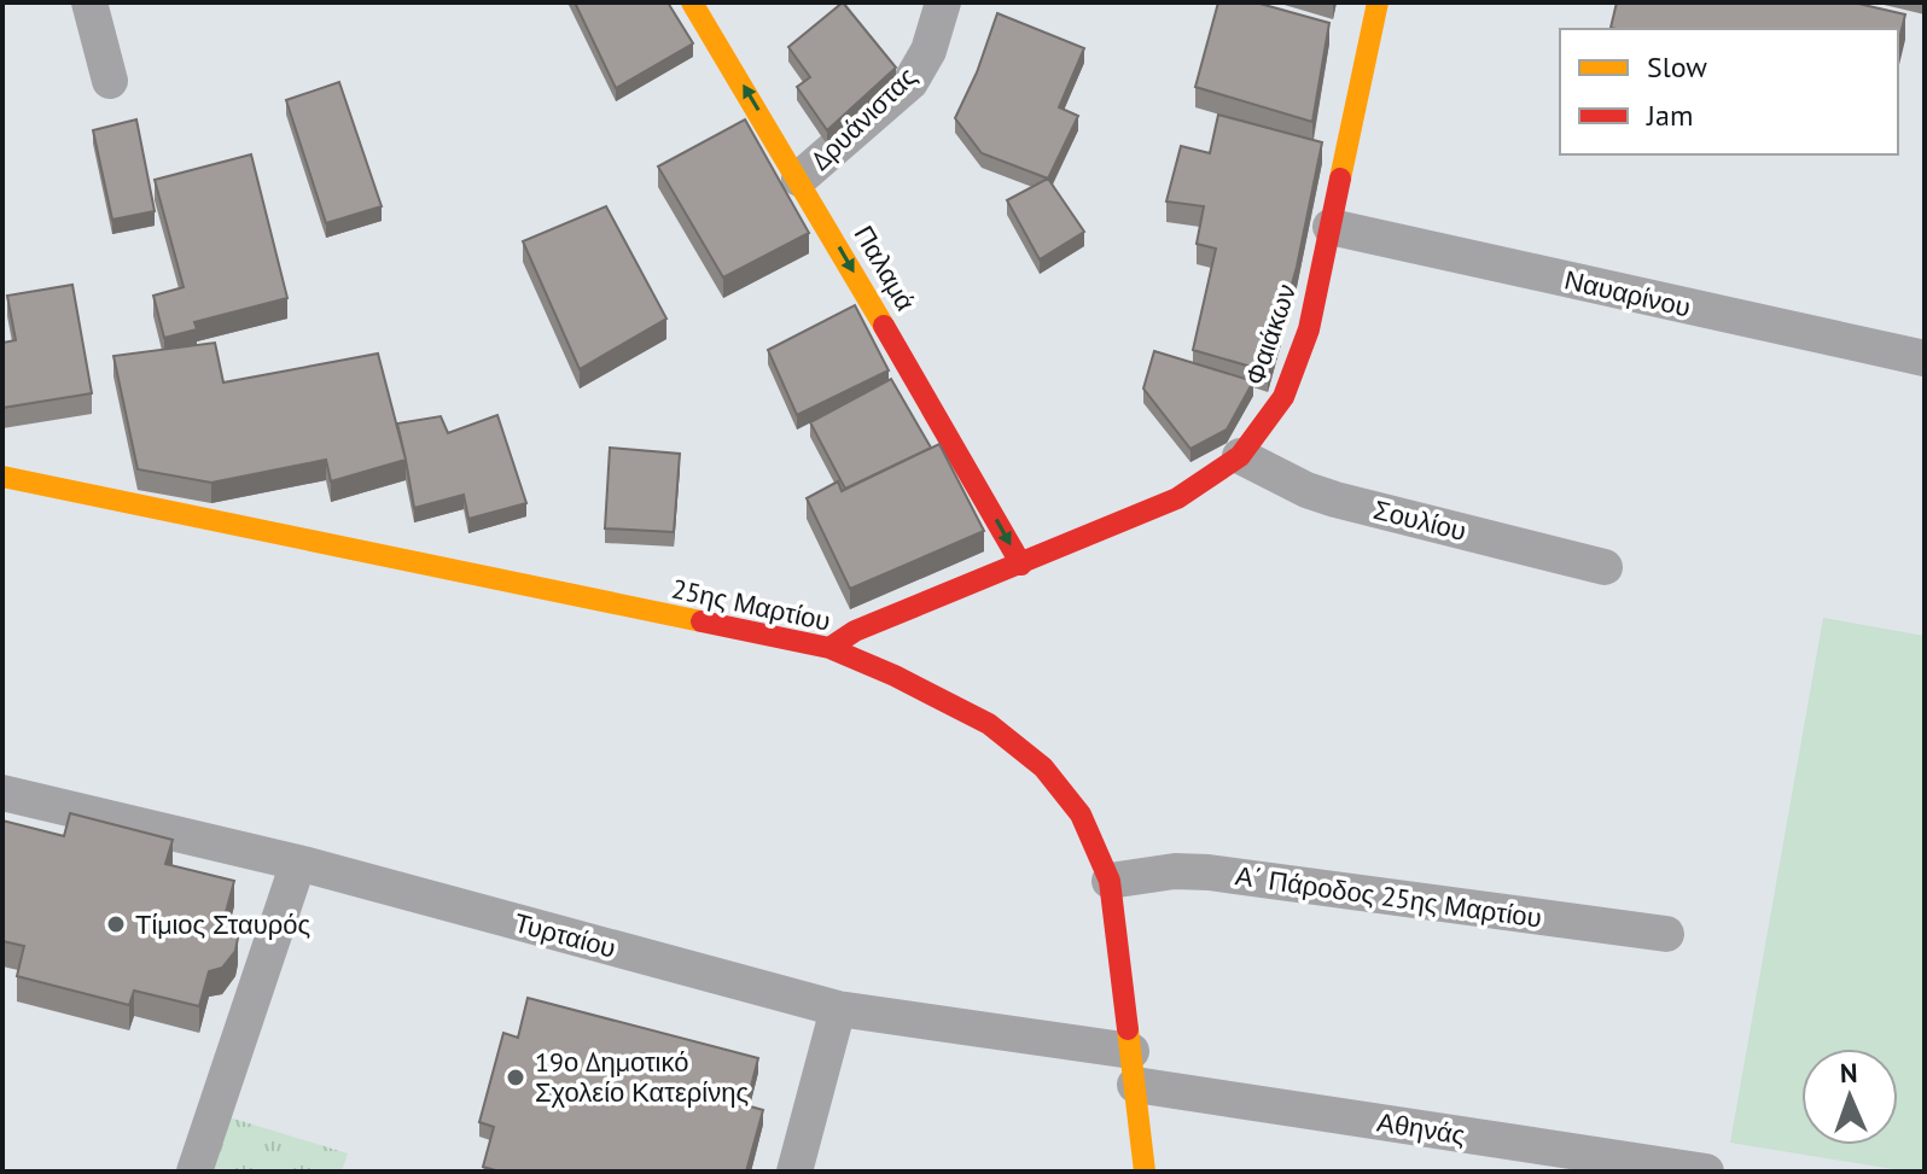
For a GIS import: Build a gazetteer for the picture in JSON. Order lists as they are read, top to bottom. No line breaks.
{"streets":{"street":["Δρυάνιστας","Παλαμά","Ναυαρίνου","Φαιάκων","Σουλίου","25ης Μαρτίου","Α΄ Πάροδος 25ης Μαρτίου","Τυρταίου","Αθηνάς"]},"crossings":[["Δρυάνιστας","Παλαμά"],["Παλαμά","Φαιάκων"],["Ναυαρίνου","Φαιάκων"],["Φαιάκων","Σουλίου"],["Φαιάκων","25ης Μαρτίου"],["25ης Μαρτίου","Α΄ Πάροδος 25ης Μαρτίου"],["25ης Μαρτίου","Τυρταίου"],["25ης Μαρτίου","Αθηνάς"],["Τυρταίου","Αθηνάς"]],"places":["Τίμιος Σταυρός","19ο Δημοτικό Σχολείο Κατερίνης"],"legend":["Slow","Jam"],"north":"top"}
